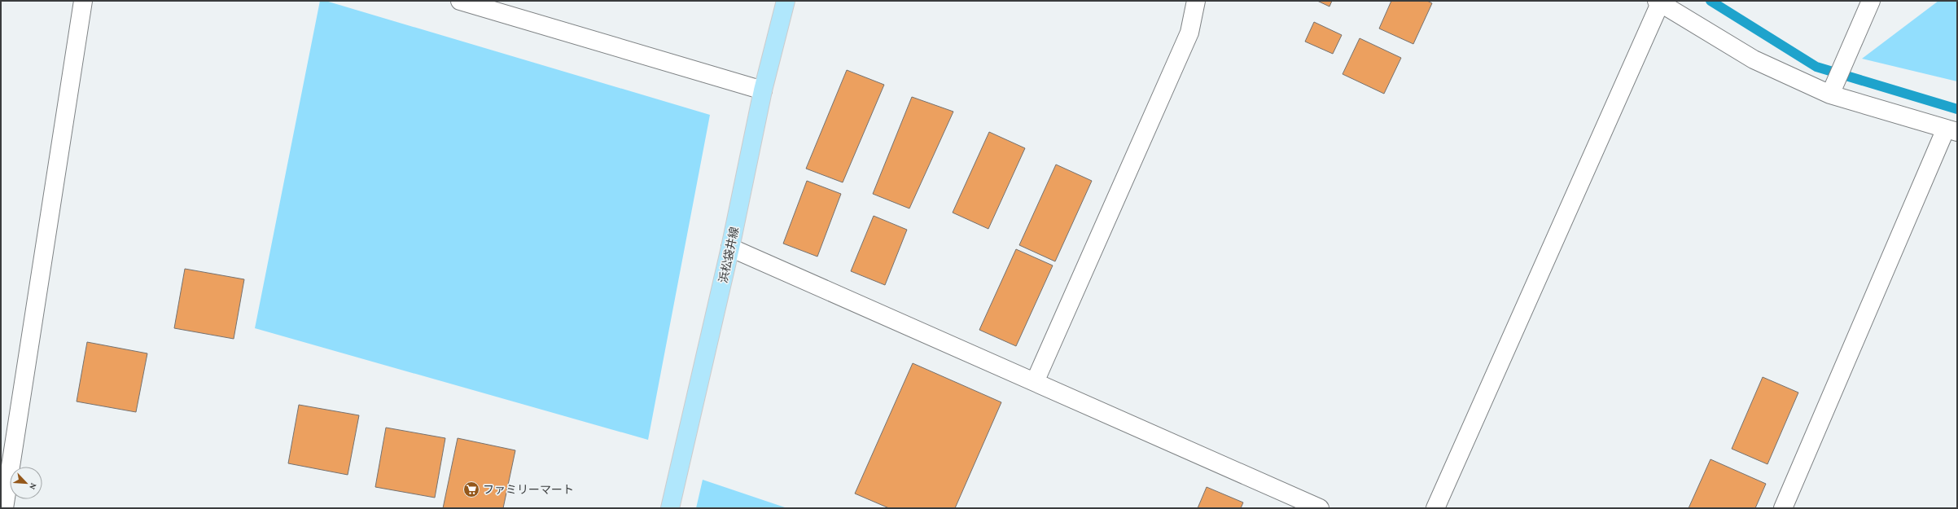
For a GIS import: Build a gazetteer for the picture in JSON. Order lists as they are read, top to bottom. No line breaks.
{"streets":{"main road":["浜松袋井線"]},"places":{"supermarket":["ファミリーマート"]},"north":"bottom right"}
